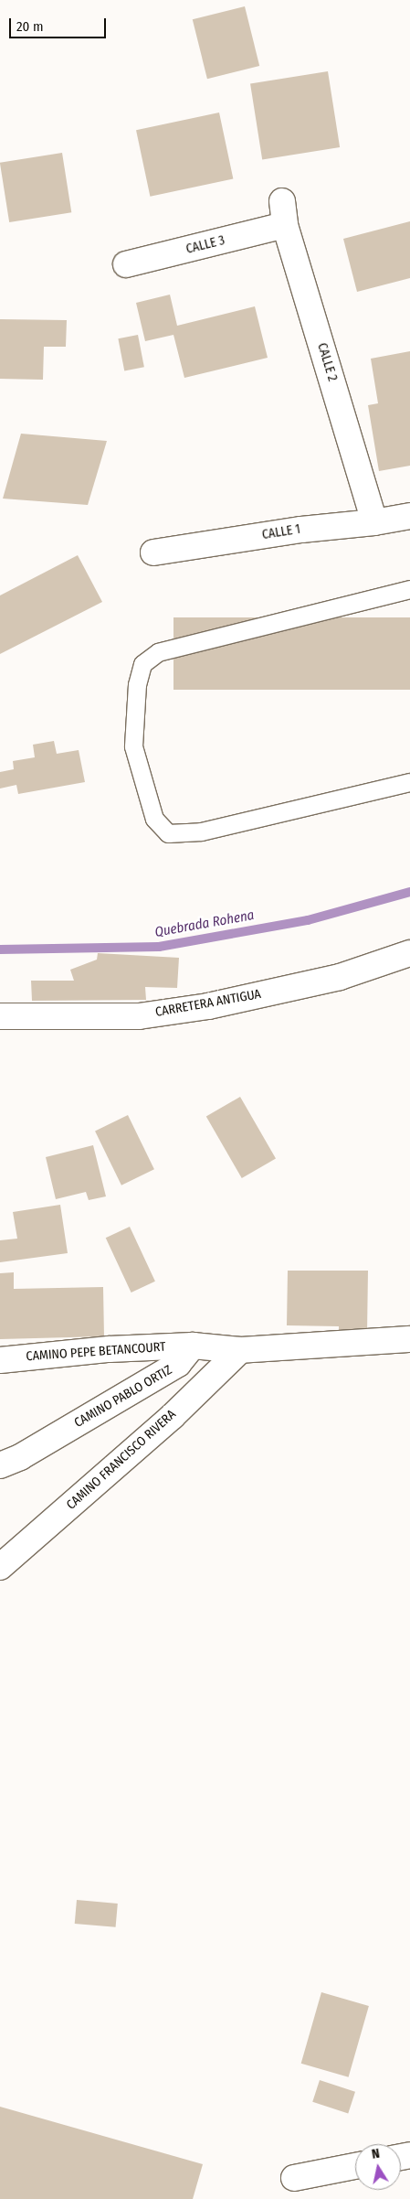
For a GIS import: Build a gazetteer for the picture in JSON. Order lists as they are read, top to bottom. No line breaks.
{"streets":{"street":["CALLE 3","CALLE 2","CALLE 1","CARRETERA ANTIGUA","CAMINO PEPE BETANCOURT","CAMINO PABLO ORTIZ","CAMINO FRANCISCO RIVERA"]},"crossings":[["CALLE 3","CALLE 2"],["CALLE 2","CALLE 1"],["CAMINO PEPE BETANCOURT","CAMINO PABLO ORTIZ"]],"water":["Quebrada Rohena"],"scale_bar":"20 m","north":"top"}
